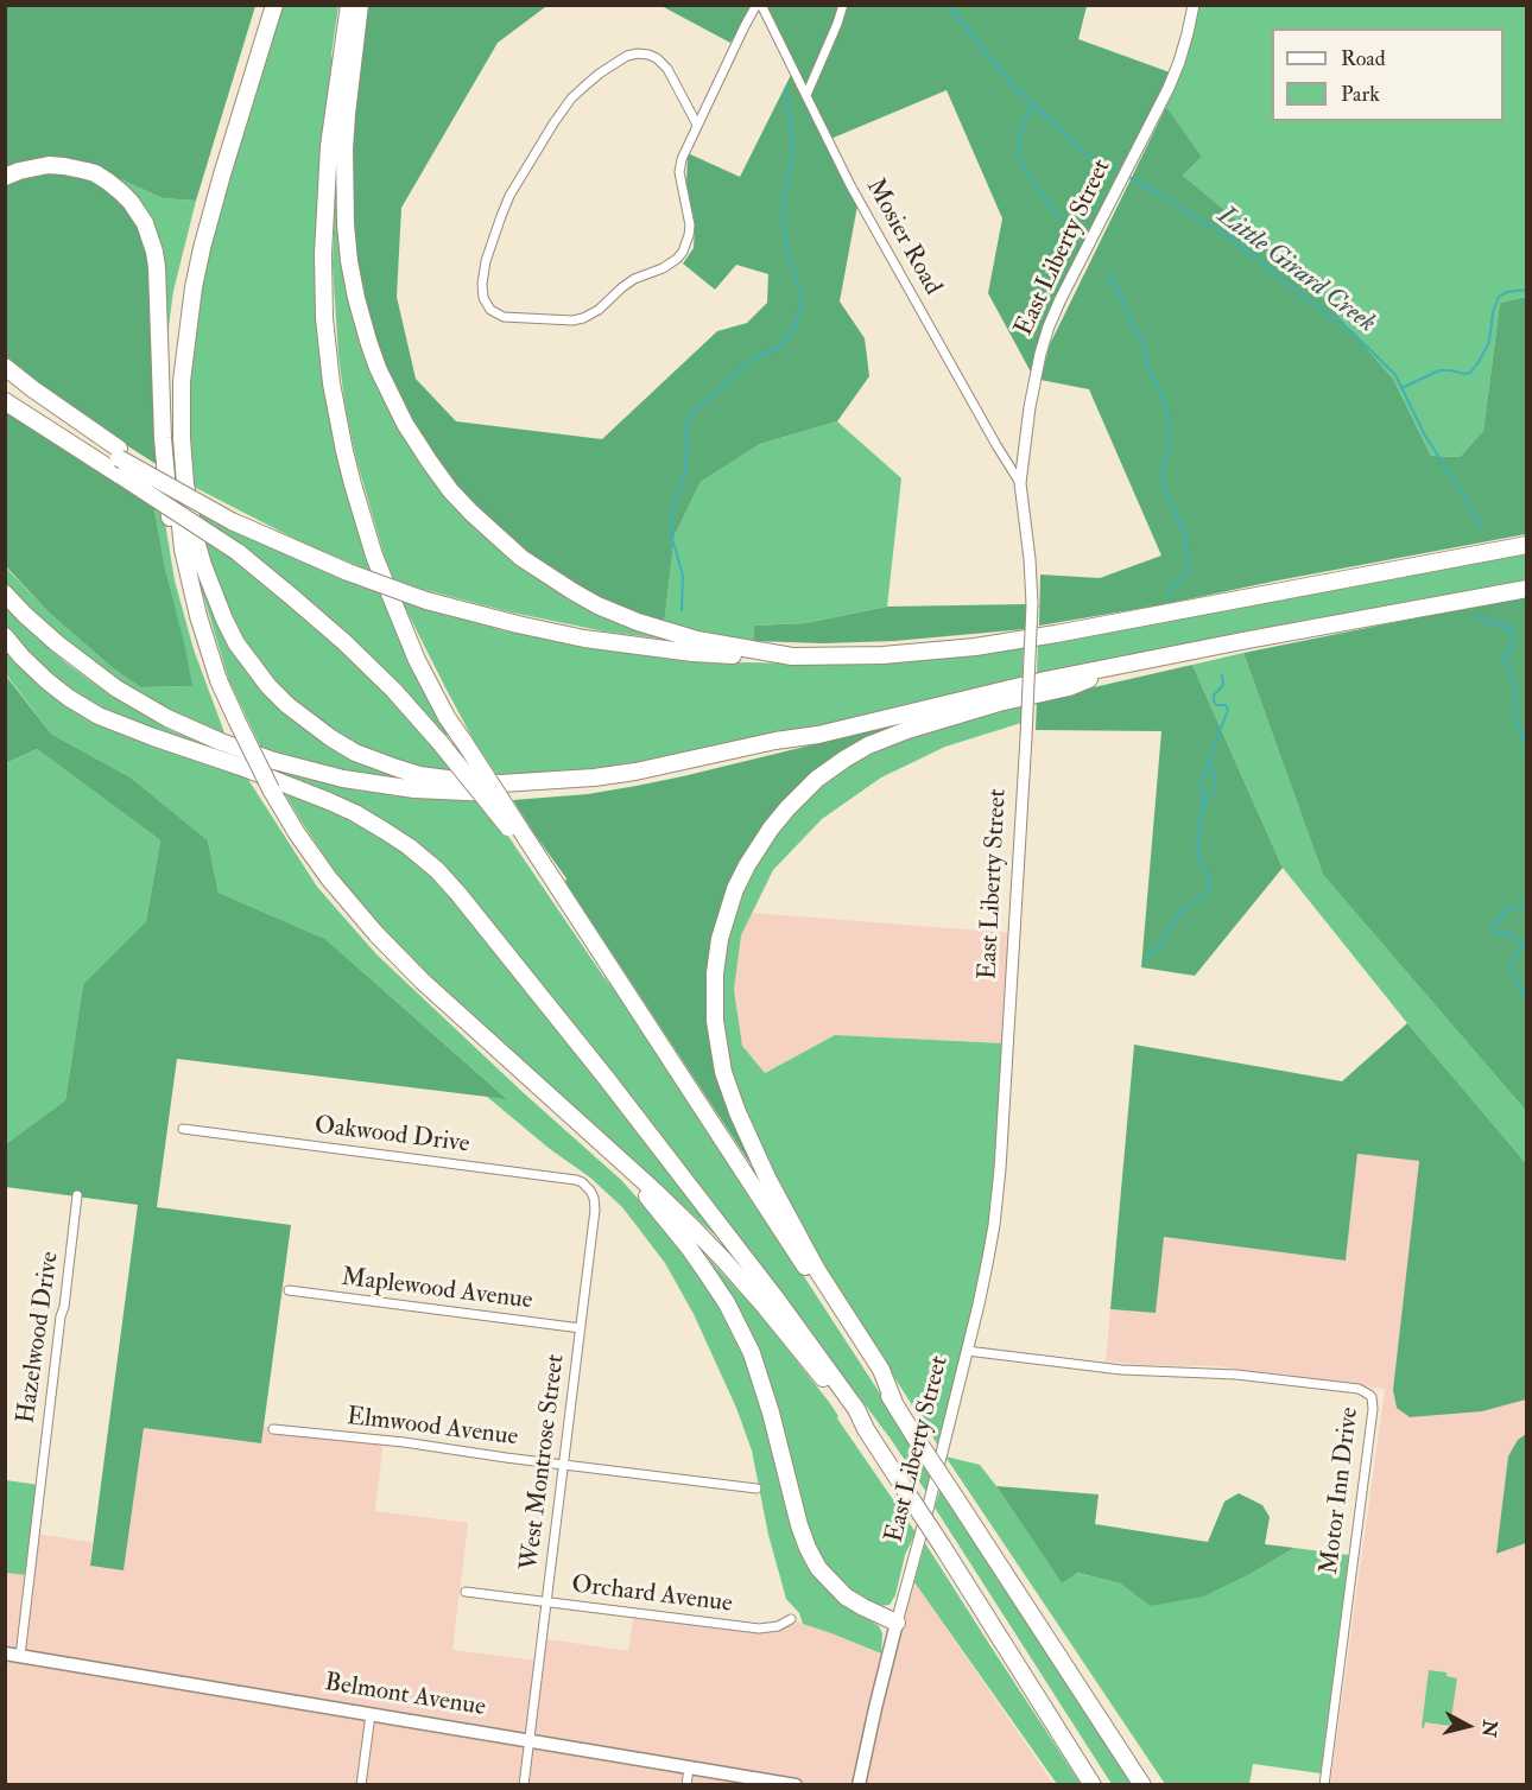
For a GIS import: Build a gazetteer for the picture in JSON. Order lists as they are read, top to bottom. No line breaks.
{"streets":{"main road":["East Liberty Street","Belmont Avenue"],"street":["Mosier Road","Oakwood Drive","Maplewood Avenue","Hazelwood Drive","Elmwood Avenue","West Montrose Street","Motor Inn Drive","Orchard Avenue"]},"crossings":[["Mosier Road","East Liberty Street"],["East Liberty Street","Motor Inn Drive"],["Oakwood Drive","West Montrose Street"],["Maplewood Avenue","West Montrose Street"],["Hazelwood Drive","Belmont Avenue"],["Elmwood Avenue","West Montrose Street"],["West Montrose Street","Orchard Avenue"],["West Montrose Street","Belmont Avenue"]],"water":["Little Girard Creek"],"legend":["Road","Park"],"north":"right"}
